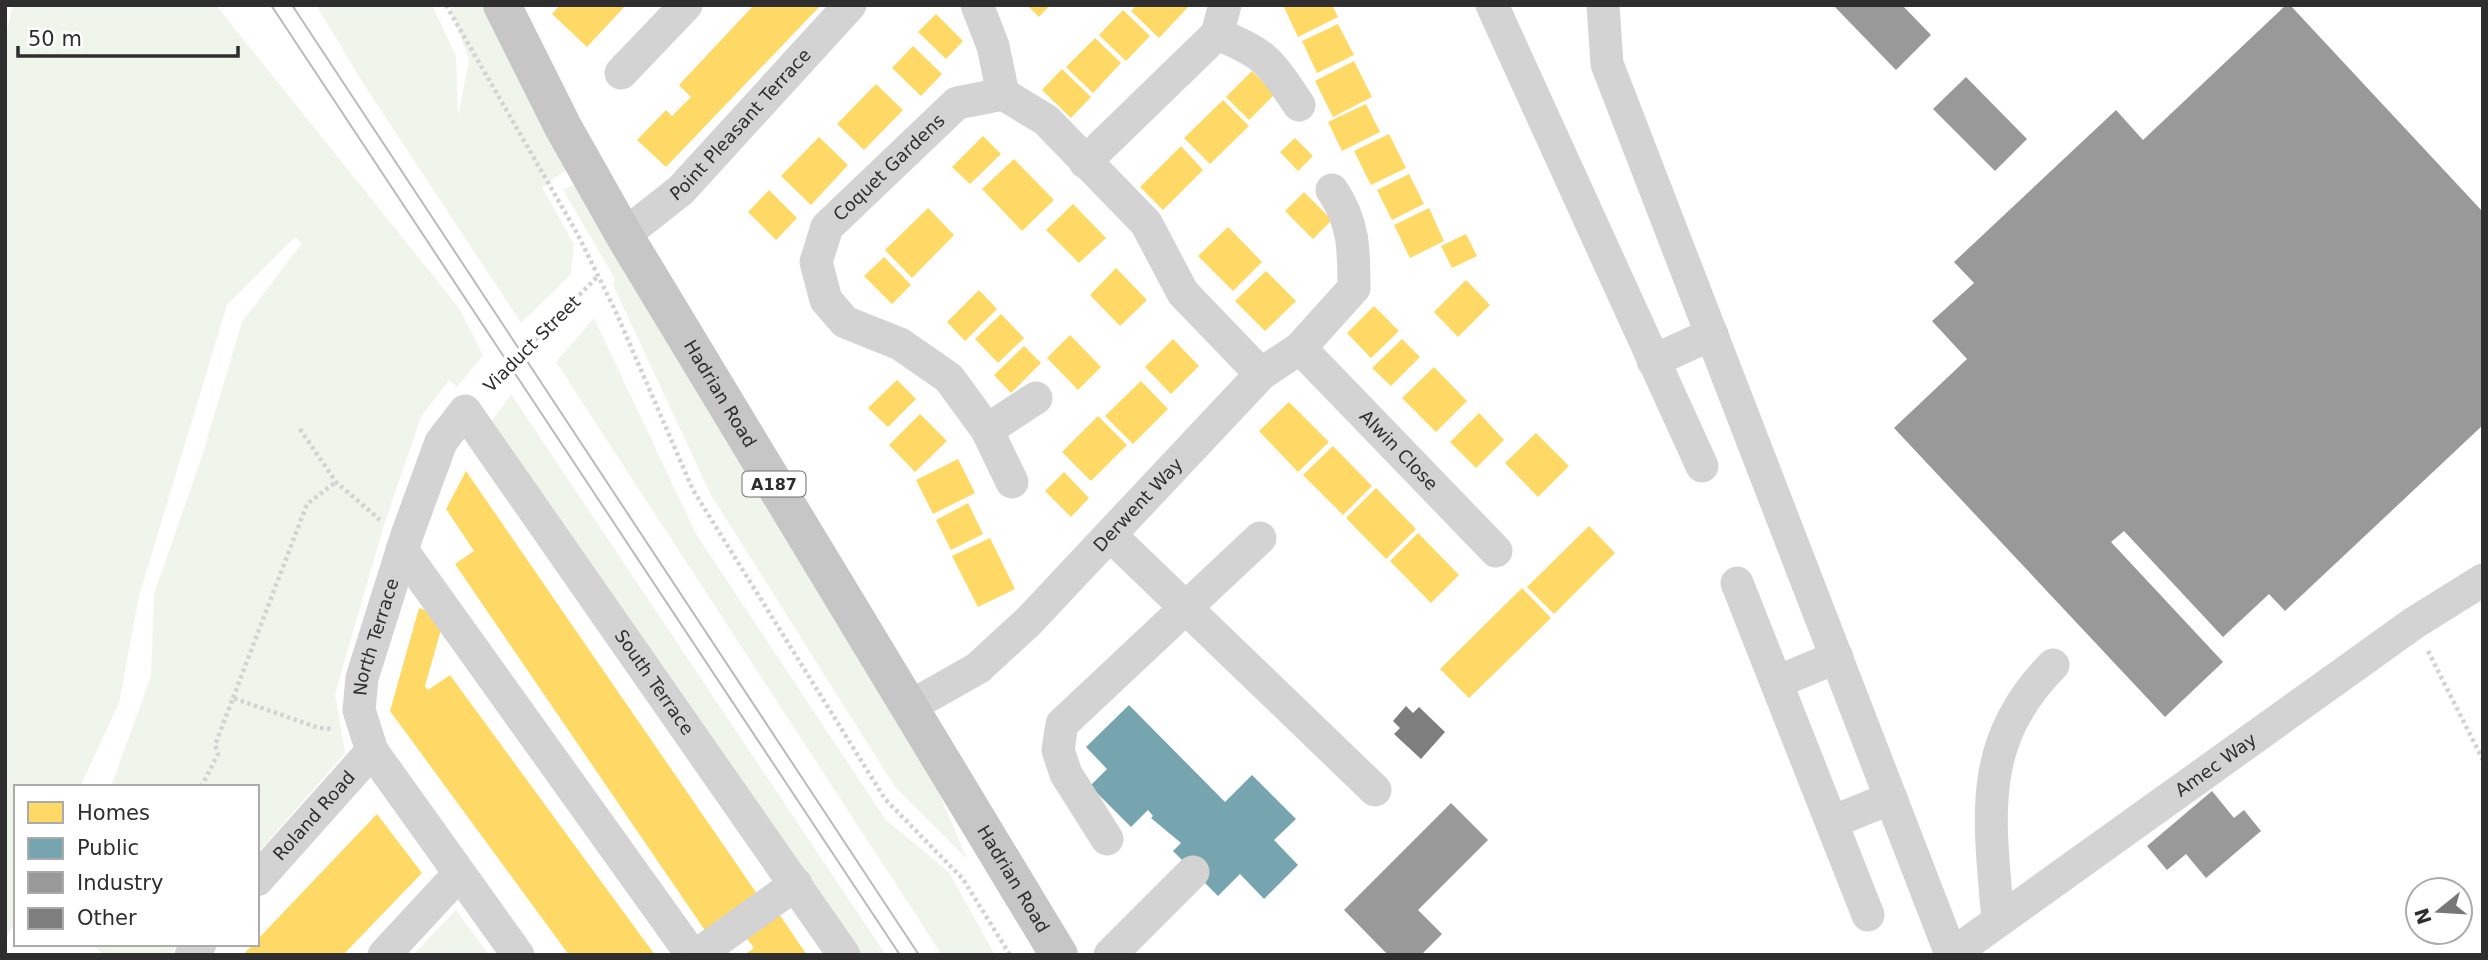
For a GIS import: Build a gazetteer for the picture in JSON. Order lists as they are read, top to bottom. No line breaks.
{"streets":{"main road":["Hadrian Road","A187"],"street":["Point Pleasant Terrace","Coquet Gardens","Alwin Close","Derwent Way","North Terrace","South Terrace","Amec Way","Roland Road"],"path":["Viaduct Street"]},"crossings":[["Point Pleasant Terrace","Hadrian Road"],["Viaduct Street","North Terrace"],["Viaduct Street","South Terrace"],["Hadrian Road","Derwent Way"],["Alwin Close","Derwent Way"],["North Terrace","South Terrace"],["North Terrace","Roland Road"]],"legend":["Homes","Public","Industry","Other"],"scale_bar":"50 m","north":"left"}
